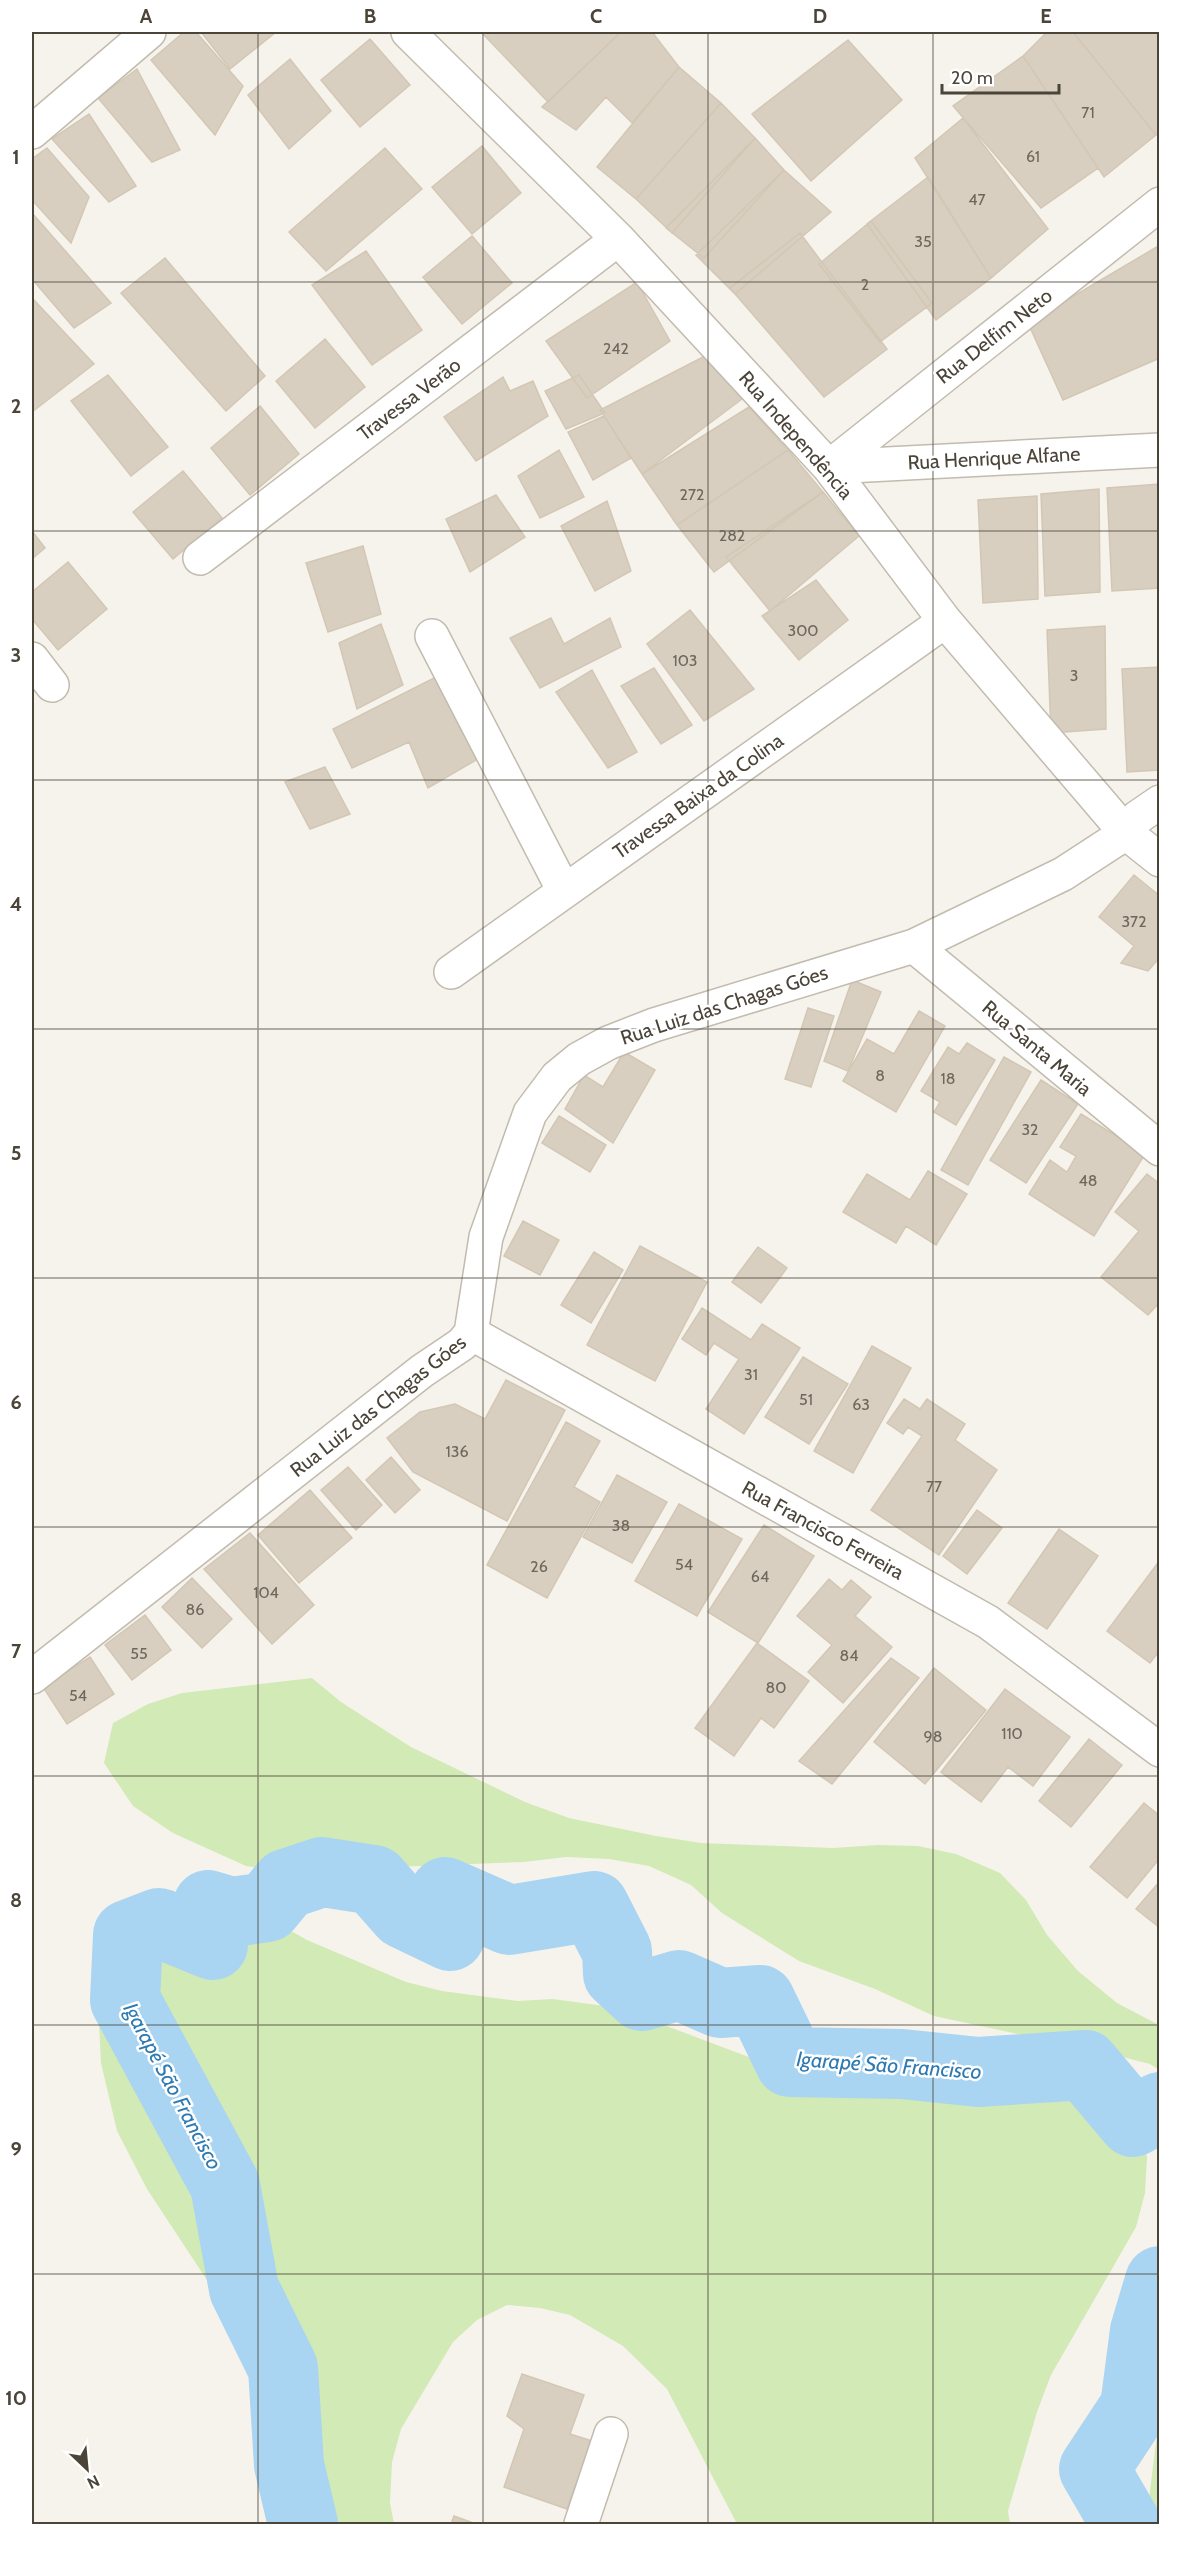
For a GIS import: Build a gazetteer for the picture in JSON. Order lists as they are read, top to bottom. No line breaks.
{"streets":{"street":["Rua Delfim Neto","Travessa Verão","Rua Independência","Rua Henrique Alfane","Travessa Baixa da Colina","Rua Luiz das Chagas Góes","Rua Santa Maria","Rua Francisco Ferreira"]},"crossings":[["Rua Delfim Neto","Rua Independência"],["Rua Delfim Neto","Rua Henrique Alfane"],["Travessa Verão","Rua Independência"],["Rua Independência","Rua Henrique Alfane"],["Rua Independência","Travessa Baixa da Colina"],["Rua Independência","Rua Luiz das Chagas Góes"],["Rua Luiz das Chagas Góes","Rua Santa Maria"],["Rua Luiz das Chagas Góes","Rua Francisco Ferreira"]],"water":["Igarapé São Francisco"],"house_numbers":["71","61","47","35","2","242","272","282","300","103","3","372","8","18","32","48","31","51","63","136","77","38","54","26","64","104","86","55","84","80","54","110","98"],"scale_bar":"20 m","north":"bottom right","grid":{"columns":["A","B","C","D","E"],"rows":["1","2","3","4","5","6","7","8","9","10"]}}
